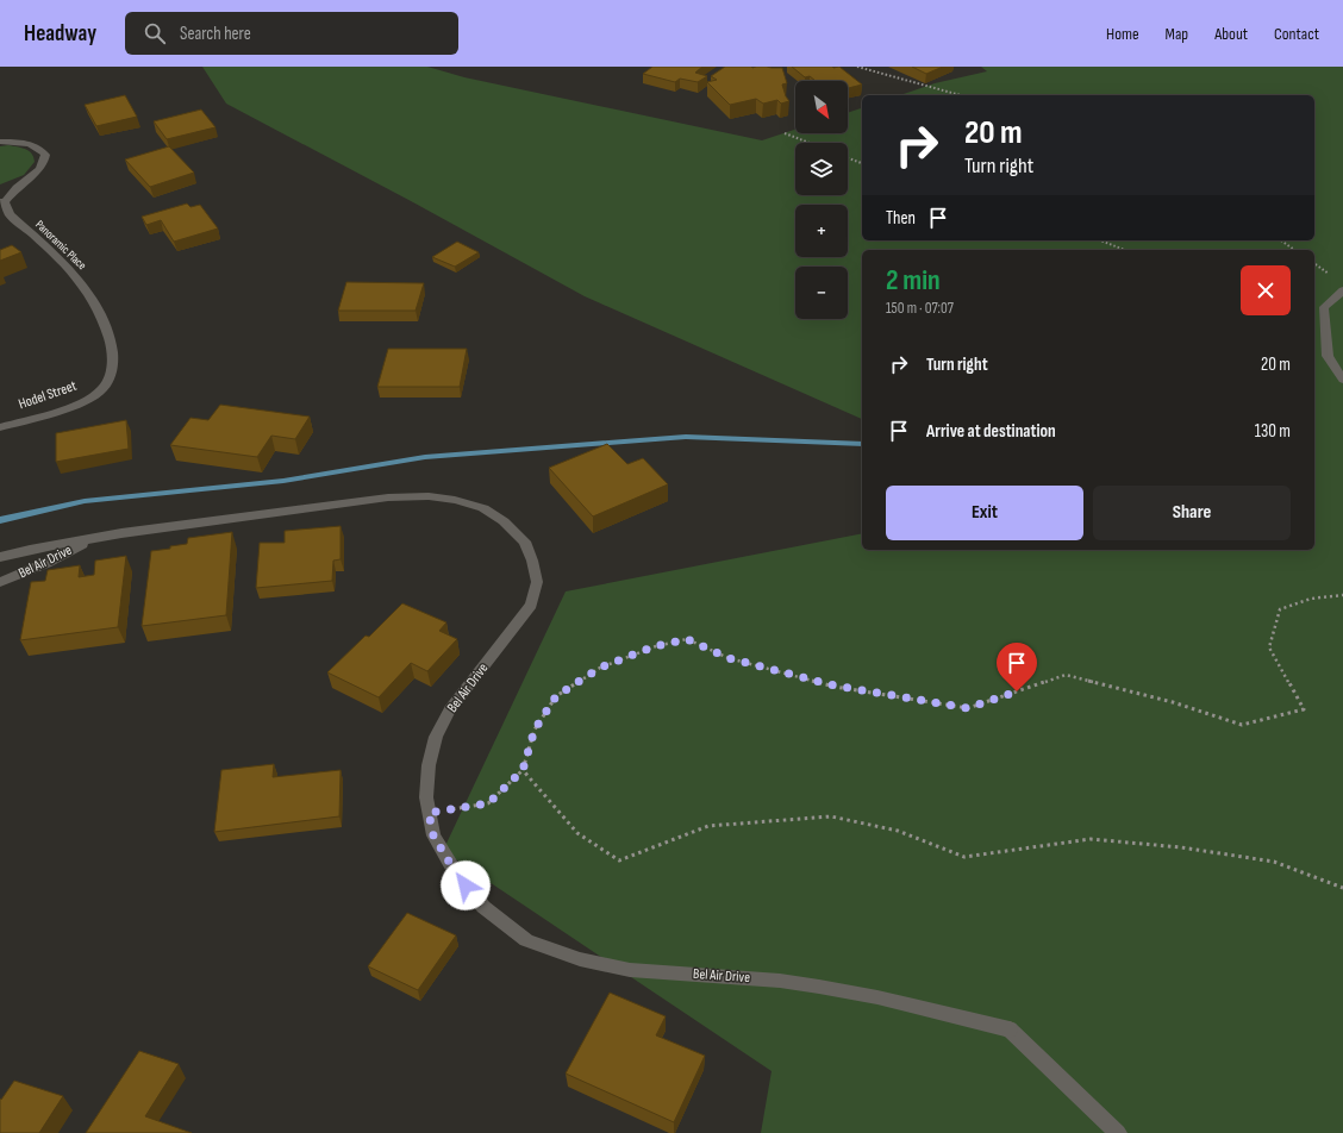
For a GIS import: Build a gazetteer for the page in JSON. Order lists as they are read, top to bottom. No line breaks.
{"streets":{"street":["Panoramic Place","Hodel Street","Bel Air Drive"]},"crossings":[["Panoramic Place","Hodel Street"]],"north":"bottom right","page":{"header":"Headway","search":"Search here","nav":["Home","Map","About","Contact"],"map_buttons":["+","−"],"turn":["20 m","Turn right"],"then":"Then","heading":["2 min","150 m · 07:07"],"list":[{"name":"Turn right","value":"20 m"},{"name":"Arrive at destination","value":"130 m"}],"buttons":["Exit","Share"]}}
